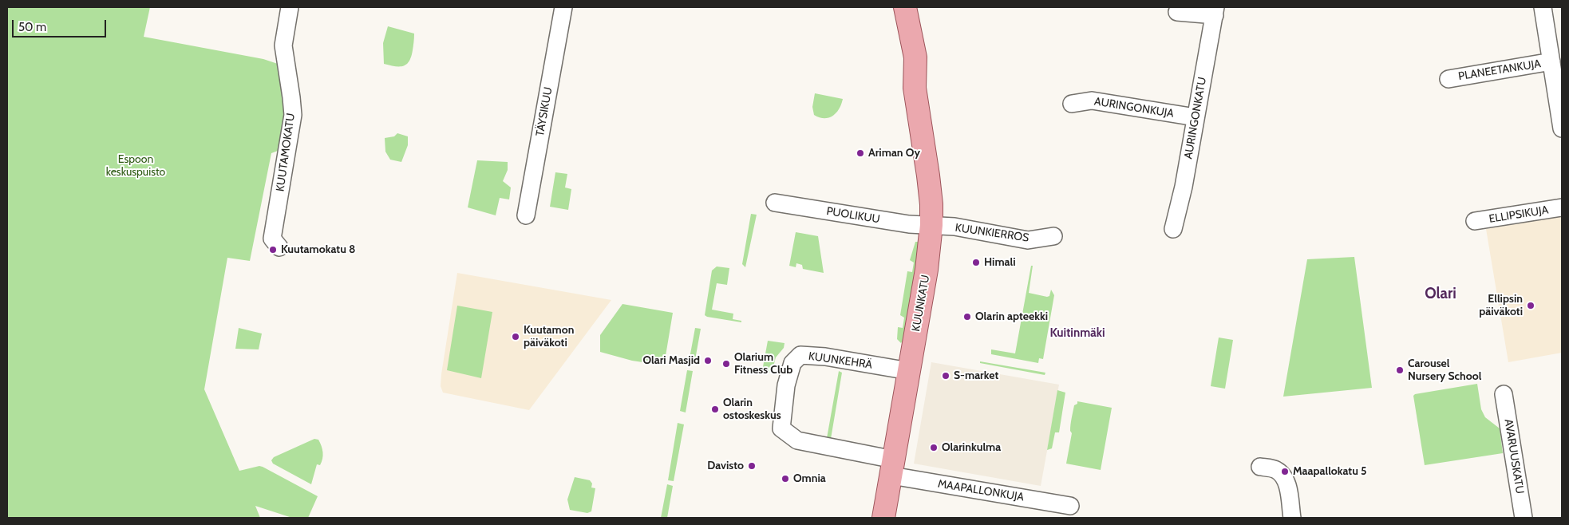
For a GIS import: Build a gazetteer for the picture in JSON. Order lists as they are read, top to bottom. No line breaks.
{"streets":{"main road":["KUUNKATU"],"street":["PLANEETANKUJA","AURINGONKUJA","TÄYSIKUU","AURINGONKATU","KUUTAMOKATU","ELLIPSIKUJA","PUOLIKUU","KUUNKIERROS","KUUNKEHRÄ","AVARUUSKATU","MAAPALLONKUJA"]},"crossings":[["AURINGONKUJA","AURINGONKATU"],["PUOLIKUU","KUUNKIERROS"],["PUOLIKUU","KUUNKATU"],["KUUNKIERROS","KUUNKATU"],["KUUNKATU","KUUNKEHRÄ"],["KUUNKATU","MAAPALLONKUJA"],["KUUNKEHRÄ","MAAPALLONKUJA"]],"districts":["Olari","Kuitinmäki"],"parks":["Espoon keskuspuisto"],"places":["Ariman Oy","Kuutamokatu 8","Himali","Ellipsin päiväkoti","Olarin apteekki","Kuutamon päiväkoti","Olari Masjid","Olarium Fitness Club","Carousel Nursery School","S-market","Olarin ostoskeskus","Olarinkulma","Davisto","Maapallokatu 5","Omnia"],"scale_bar":"50 m"}
